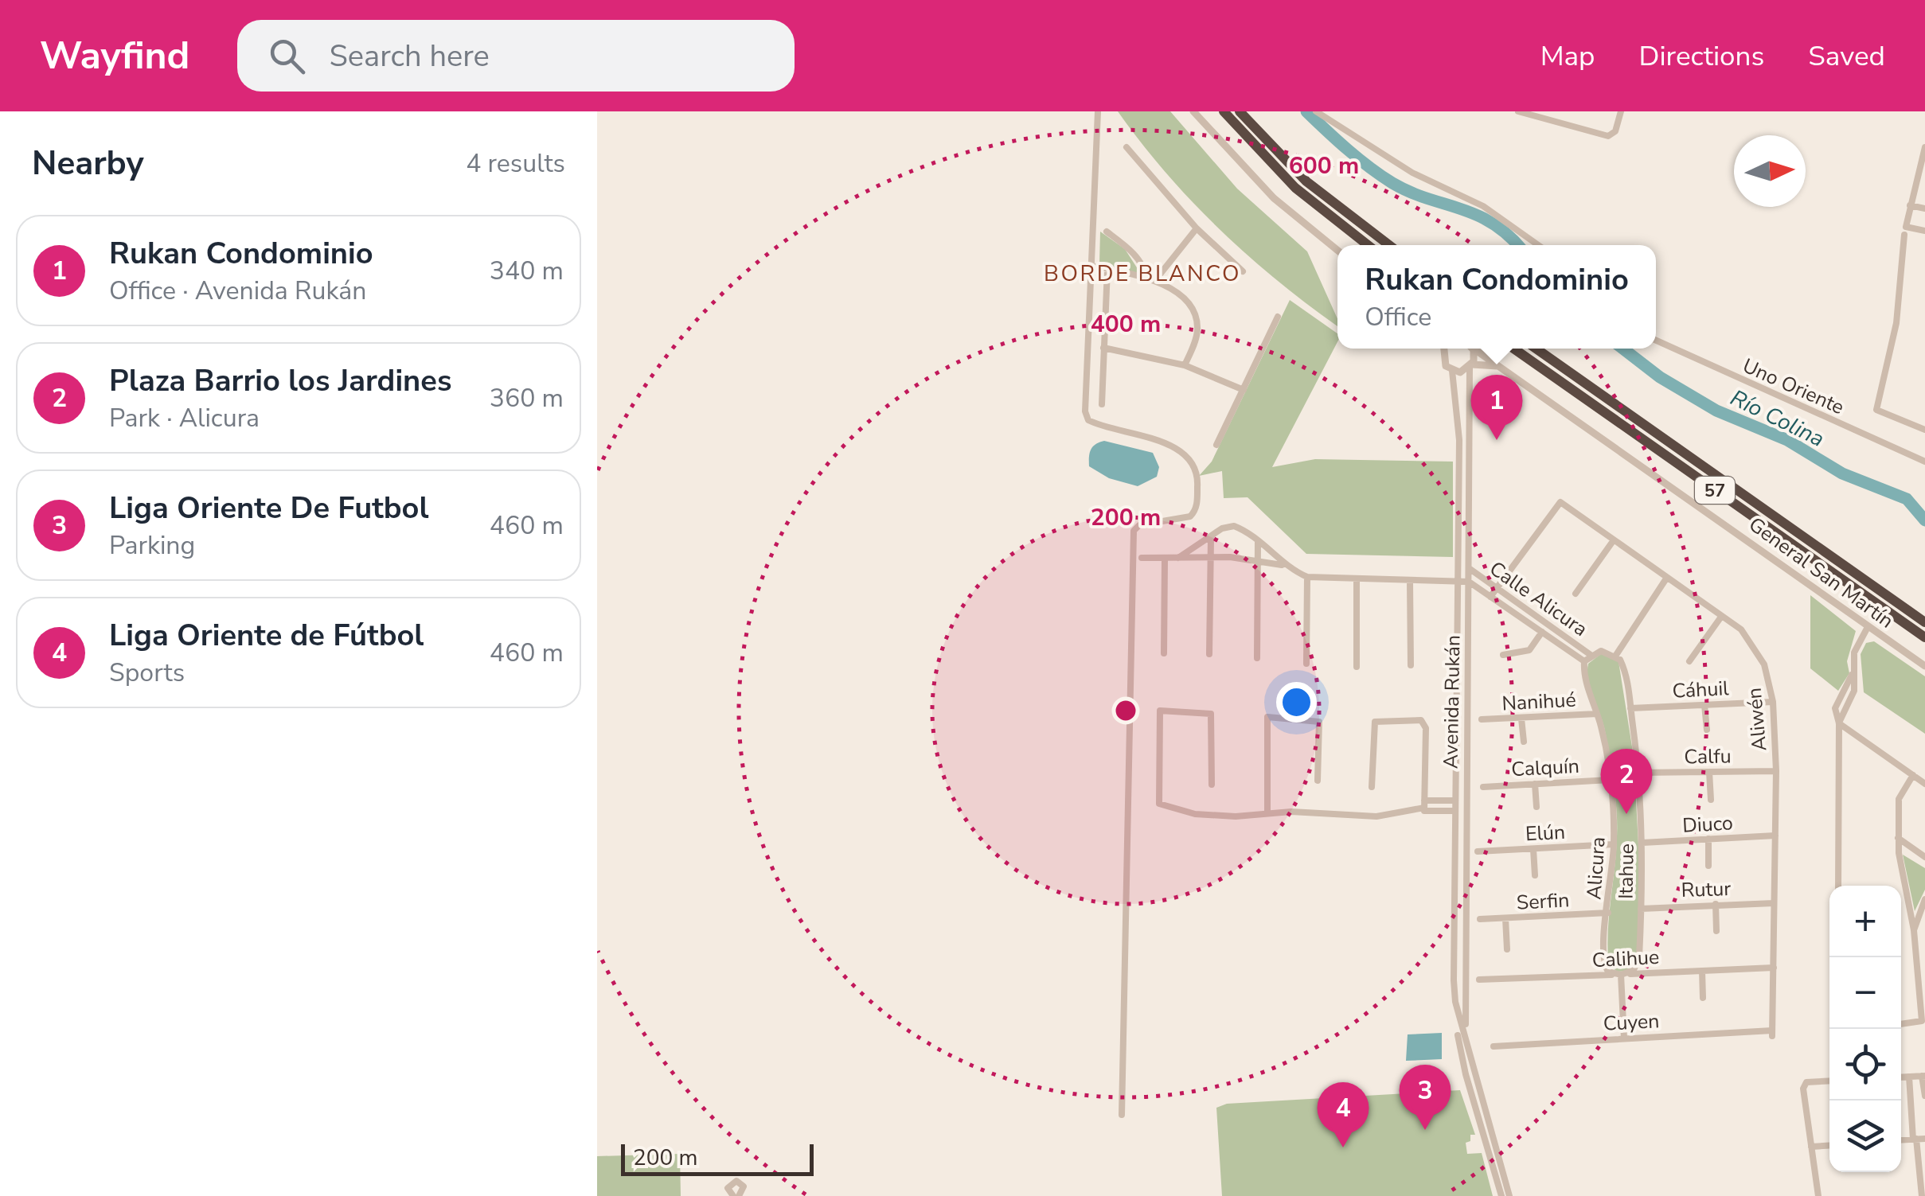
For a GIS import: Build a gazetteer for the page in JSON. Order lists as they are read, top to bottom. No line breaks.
{"streets":{"highway":["57"],"street":["Uno Oriente","General San Martín","Calle Alicura","Cáhuil","Nanihué","Avenida Rukán","Aliwén","Calfu","Calquín","Diuco","Elún","Alicura","Itahue","Rutur","Serfin","Calihue","Cuyen"]},"crossings":[["General San Martín","Avenida Rukán"],["Calle Alicura","Avenida Rukán"],["Calle Alicura","Aliwén"],["Calle Alicura","Alicura"],["Cáhuil","Aliwén"],["Cáhuil","Itahue"],["Nanihué","Alicura"],["Aliwén","Calfu"],["Aliwén","Diuco"],["Aliwén","Rutur"],["Aliwén","Calihue"],["Aliwén","Cuyen"],["Calfu","Itahue"],["Calquín","Alicura"],["Diuco","Itahue"],["Elún","Alicura"],["Alicura","Itahue"],["Alicura","Serfin"],["Alicura","Calihue"],["Itahue","Rutur"],["Itahue","Calihue"]],"districts":["BORDE BLANCO"],"water":["Río Colina"],"scale_bar":"200 m","north":"right","page":{"header":"Wayfind","search":"Search here","nav":["Map","Directions","Saved"],"heading":["Nearby","4 results"],"list":[{"mark":"1","name":"Rukan Condominio","note":"Office · Avenida Rukán","value":"340 m"},{"mark":"2","name":"Plaza Barrio los Jardines","note":"Park · Alicura","value":"360 m"},{"mark":"3","name":"Liga Oriente De Futbol","note":"Parking","value":"460 m"},{"mark":"4","name":"Liga Oriente de Fútbol","note":"Sports","value":"460 m"}],"popup":["Rukan Condominio","Office"],"pins":["1","2","3","4"],"map_buttons":["+","−"],"scale":"200 m"},"rings":["600 m","400 m","200 m"]}
